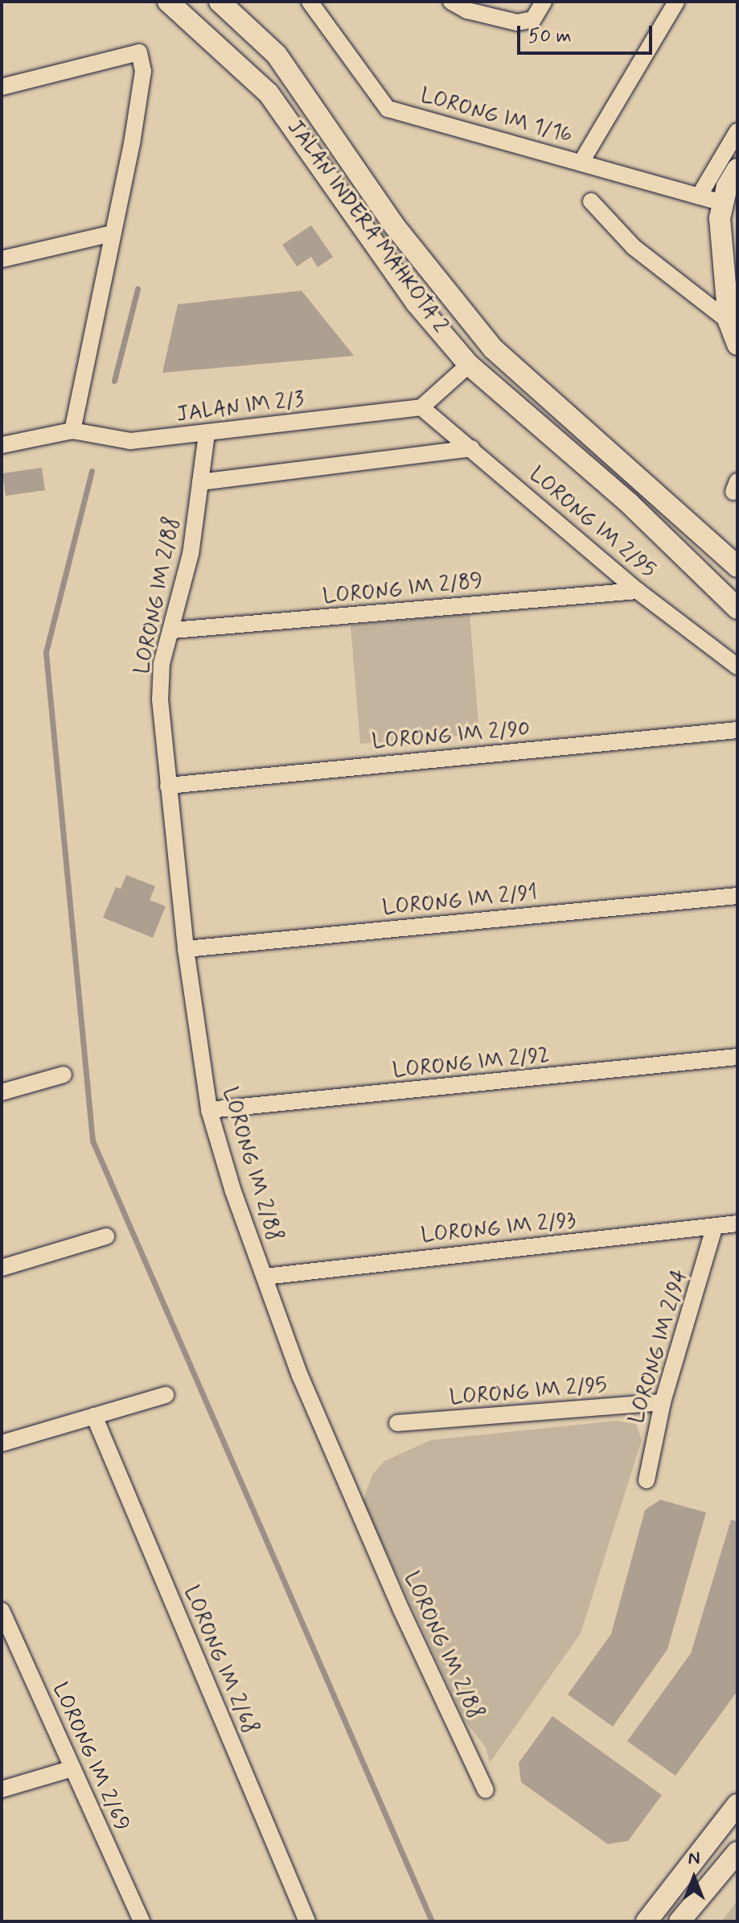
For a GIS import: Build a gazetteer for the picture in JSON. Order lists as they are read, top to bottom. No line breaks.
{"streets":{"street":["LORONG IM 1/16","JALAN INDERA MAHKOTA 2","JALAN IM 2/3","LORONG IM 2/95","LORONG IM 2/89","LORONG IM 2/88","LORONG IM 2/90","LORONG IM 2/91","LORONG IM 2/92","LORONG IM 2/93","LORONG IM 2/94","LORONG IM 2/68","LORONG IM 2/69"]},"crossings":[["JALAN IM 2/3","LORONG IM 2/95"],["JALAN IM 2/3","LORONG IM 2/88"],["LORONG IM 2/95","LORONG IM 2/89"],["LORONG IM 2/95","LORONG IM 2/94"],["LORONG IM 2/89","LORONG IM 2/88"],["LORONG IM 2/88","LORONG IM 2/90"],["LORONG IM 2/88","LORONG IM 2/91"],["LORONG IM 2/88","LORONG IM 2/92"],["LORONG IM 2/88","LORONG IM 2/93"],["LORONG IM 2/93","LORONG IM 2/94"]],"scale_bar":"50 m","north":"top"}
